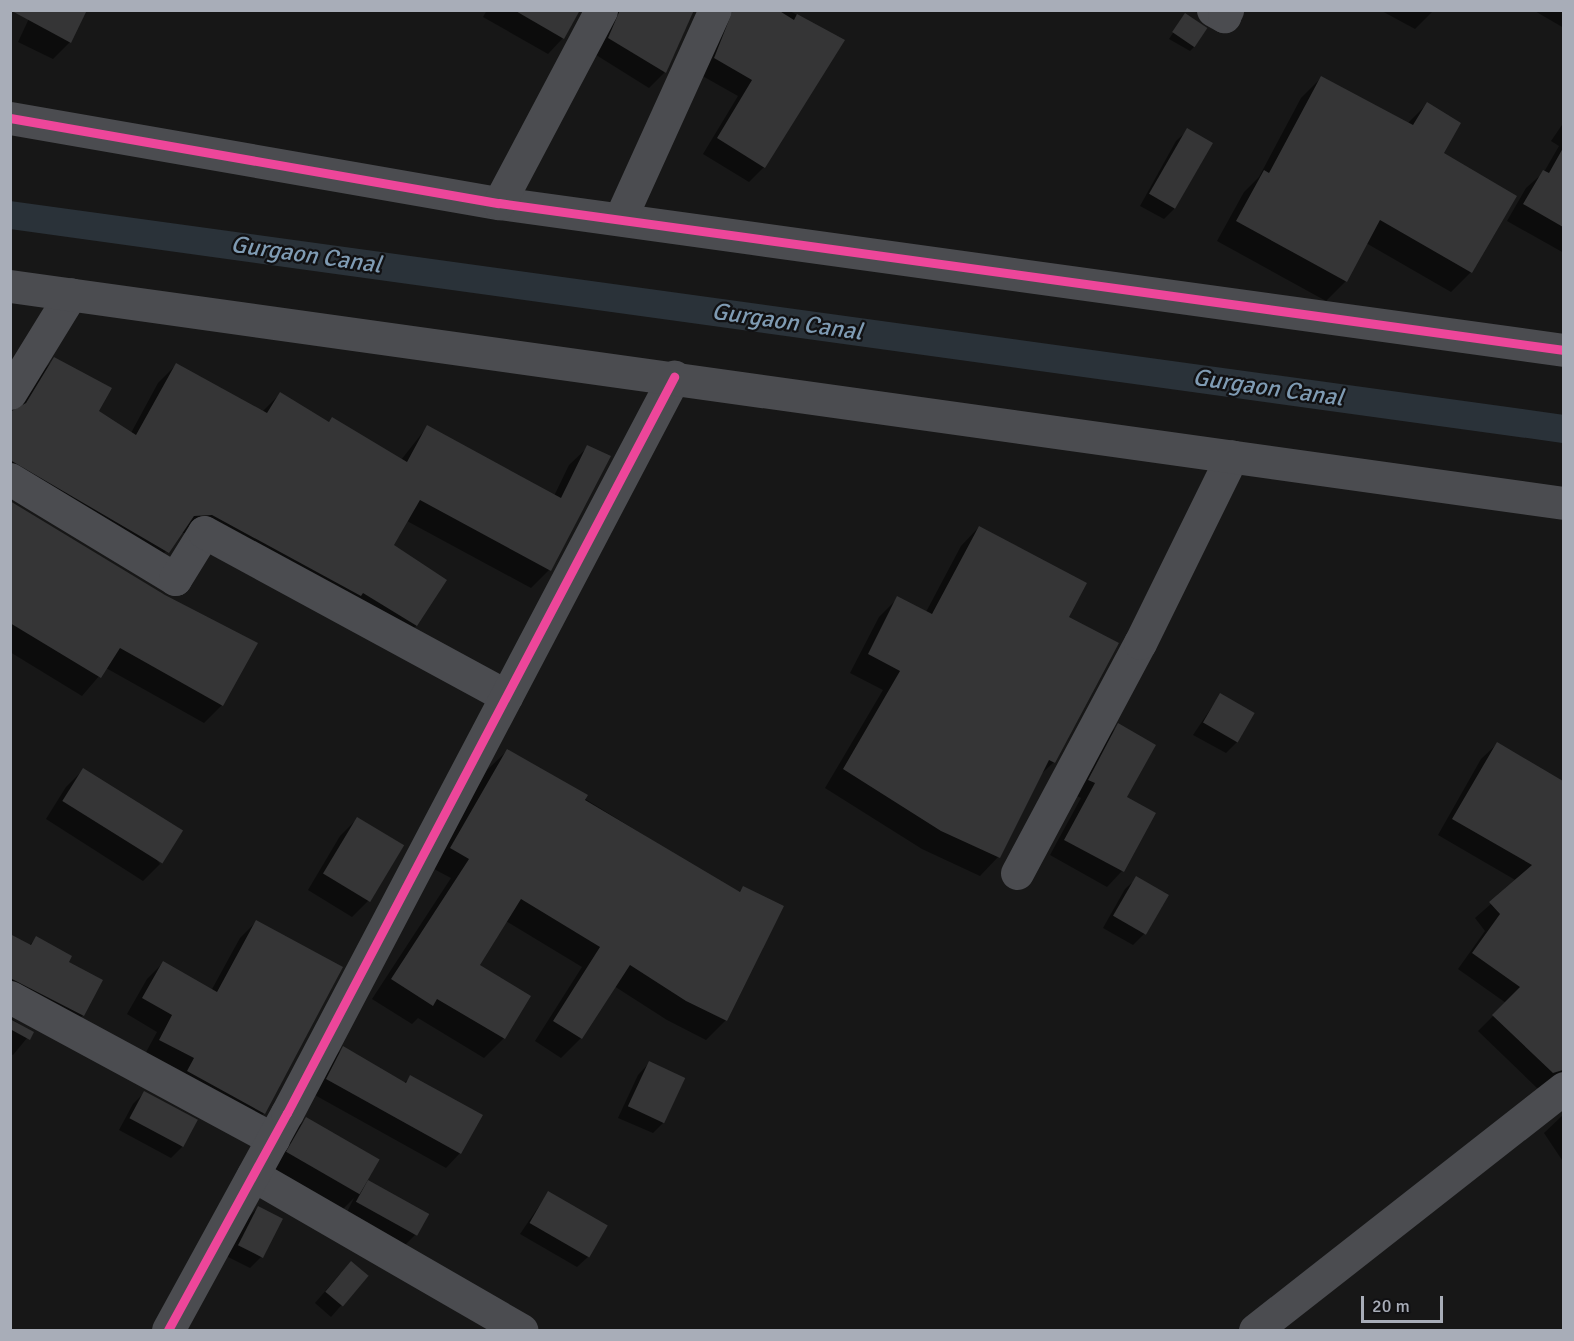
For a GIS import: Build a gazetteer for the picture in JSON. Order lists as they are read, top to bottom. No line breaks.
{"water":["Gurgaon Canal"],"scale_bar":"20 m"}
